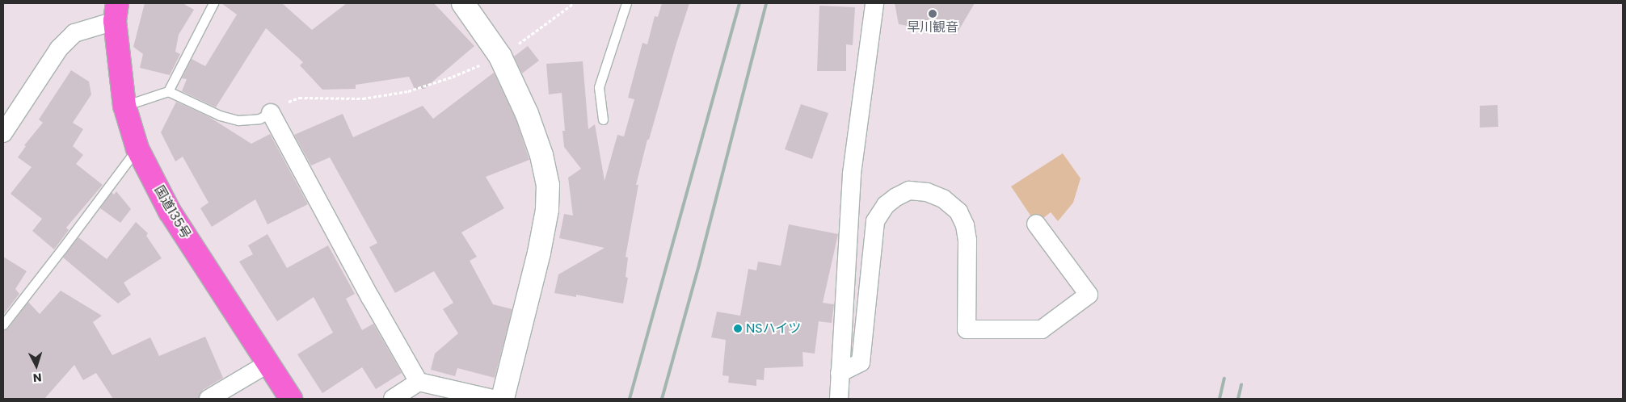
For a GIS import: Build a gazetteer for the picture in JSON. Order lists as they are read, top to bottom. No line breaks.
{"streets":{"highway":["国道135号"]},"places":["早川観音","NSハイツ"],"north":"bottom"}
